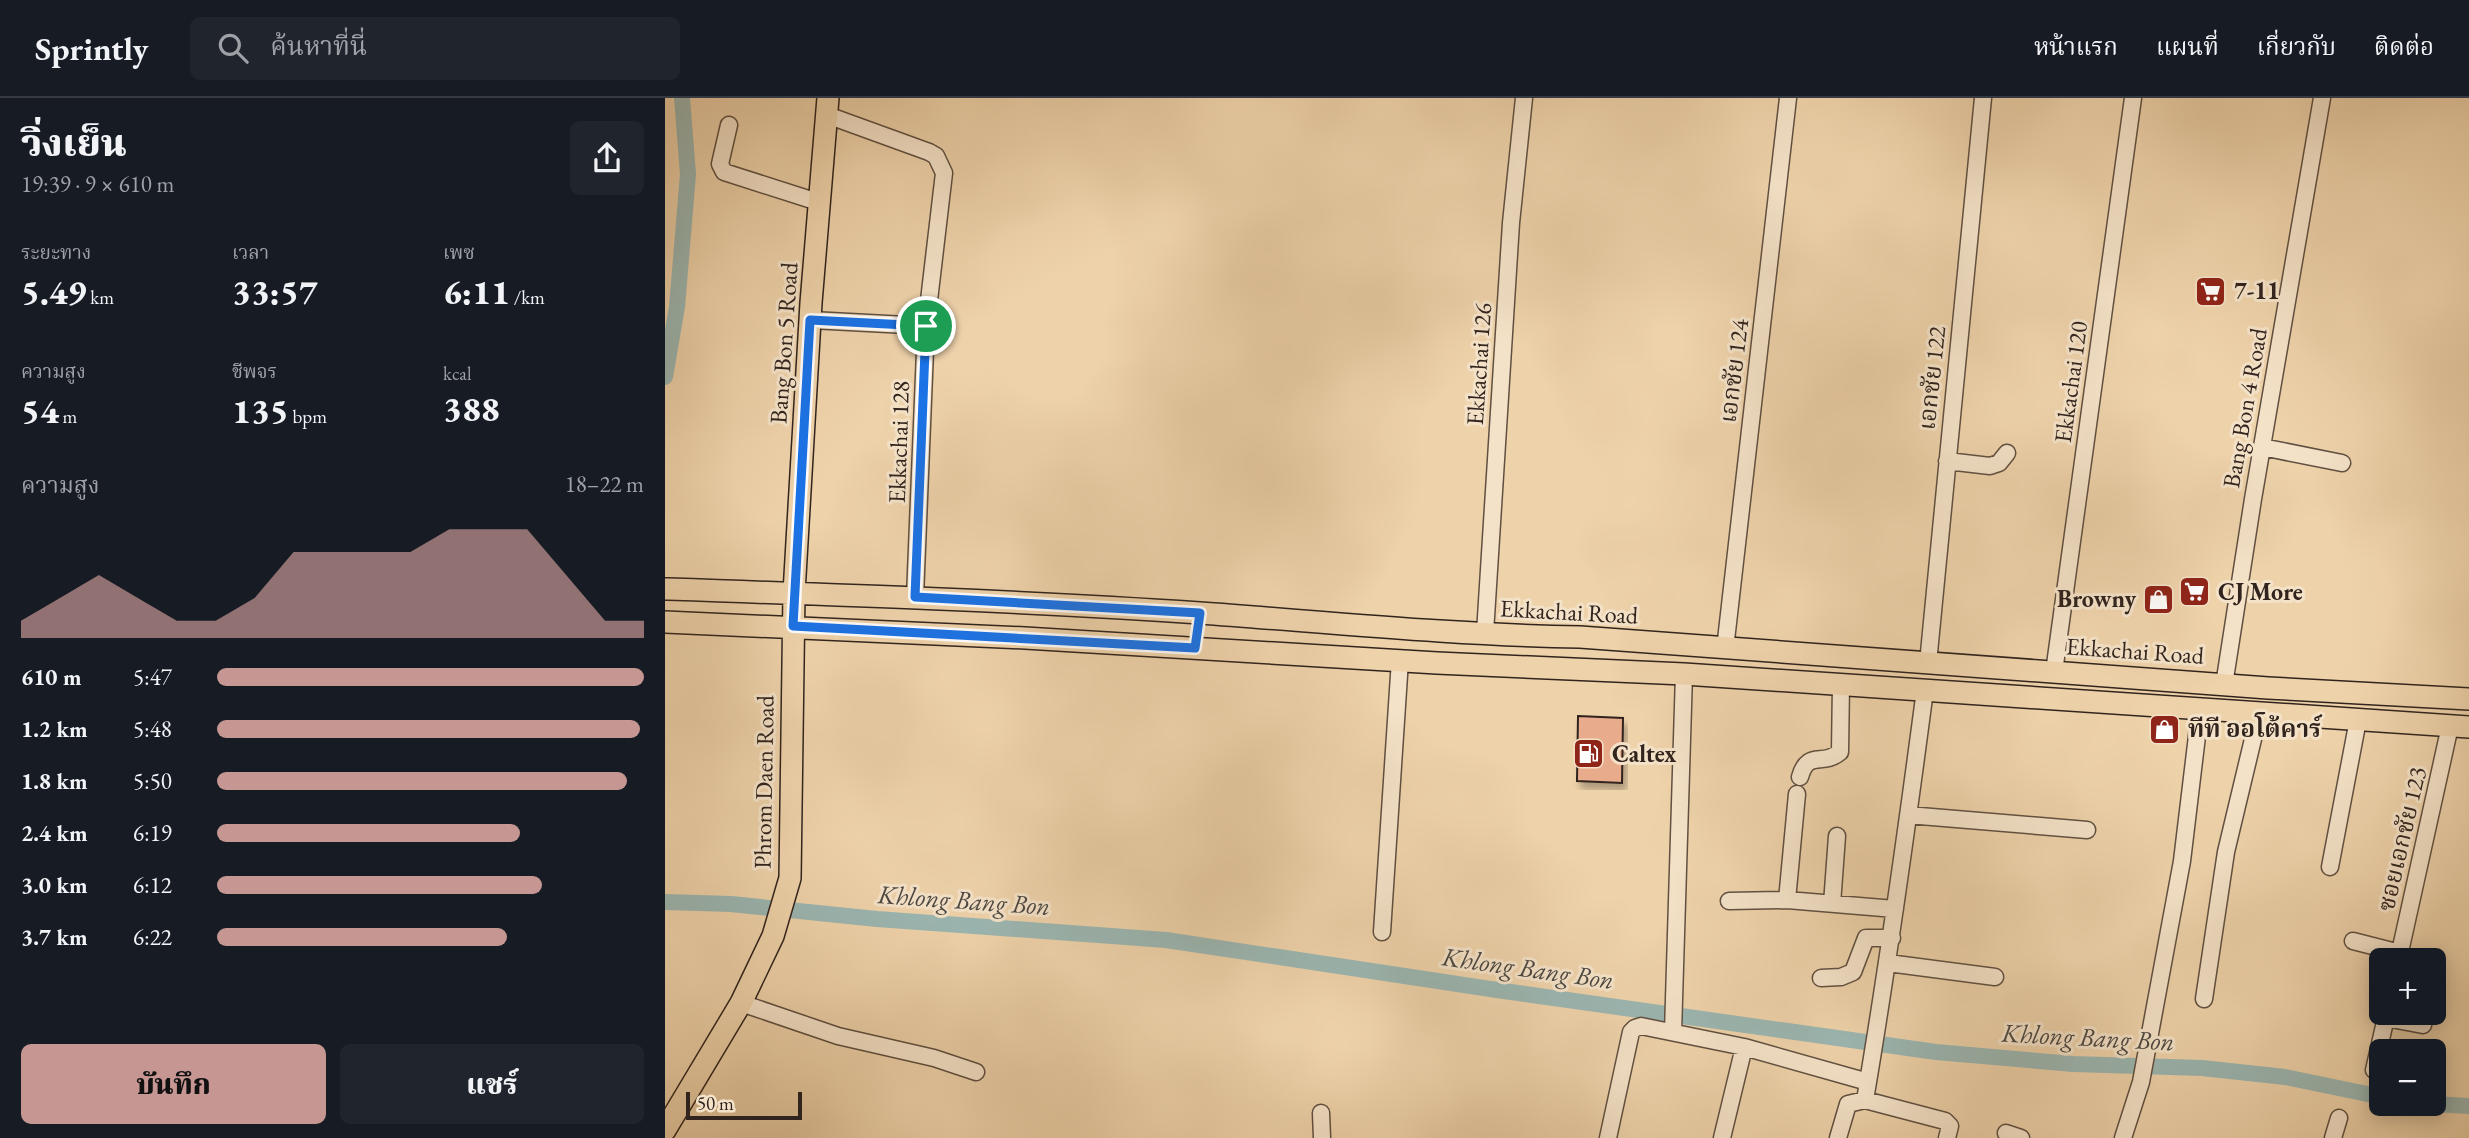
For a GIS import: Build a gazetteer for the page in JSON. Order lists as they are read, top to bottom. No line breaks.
{"streets":{"main road":["Bang Bon 5 Road","Ekkachai Road","Phrom Daen Road"],"street":["Ekkachai 126","เอกชัย 124","เอกชัย 122","Ekkachai 120","Bang Bon 4 Road","Ekkachai 128","ซอยเอกชัย 123"]},"crossings":[["Bang Bon 5 Road","Ekkachai 128"],["Bang Bon 5 Road","Ekkachai Road"],["Bang Bon 5 Road","Phrom Daen Road"],["Ekkachai 126","Ekkachai Road"],["เอกชัย 124","Ekkachai Road"],["เอกชัย 122","Ekkachai Road"],["Ekkachai 120","Ekkachai Road"],["Bang Bon 4 Road","Ekkachai Road"],["Ekkachai 128","Ekkachai Road"]],"water":["Khlong Bang Bon"],"places":{"supermarket":["7-11","CJ More"],"shop":["Browny","ทีที ออโต้คาร์"],"fuel station":["Caltex"]},"scale_bar":"50 m","page":{"header":"Sprintly","search":"ค้นหาที่นี่","nav":["หน้าแรก","แผนที่","เกี่ยวกับ","ติดต่อ"],"heading":["วิ่งเย็น","19:39 · 9 × 610 m"],"stats":[["ระยะทาง","5.49 km"],["เวลา","33:57"],["เพซ","6:11 /km"],["ความสูง","54 m"],["ชีพจร","135 bpm"],["kcal","388"]],"chart":["ความสูง","18–22 m"],"list":[{"name":"610 m","note":"5:47"},{"name":"1.2 km","note":"5:48"},{"name":"1.8 km","note":"5:50"},{"name":"2.4 km","note":"6:19"},{"name":"3.0 km","note":"6:12"},{"name":"3.7 km","note":"6:22"}],"map_buttons":["+","−"],"buttons":["บันทึก","แชร์"],"scale":"50 m"}}
